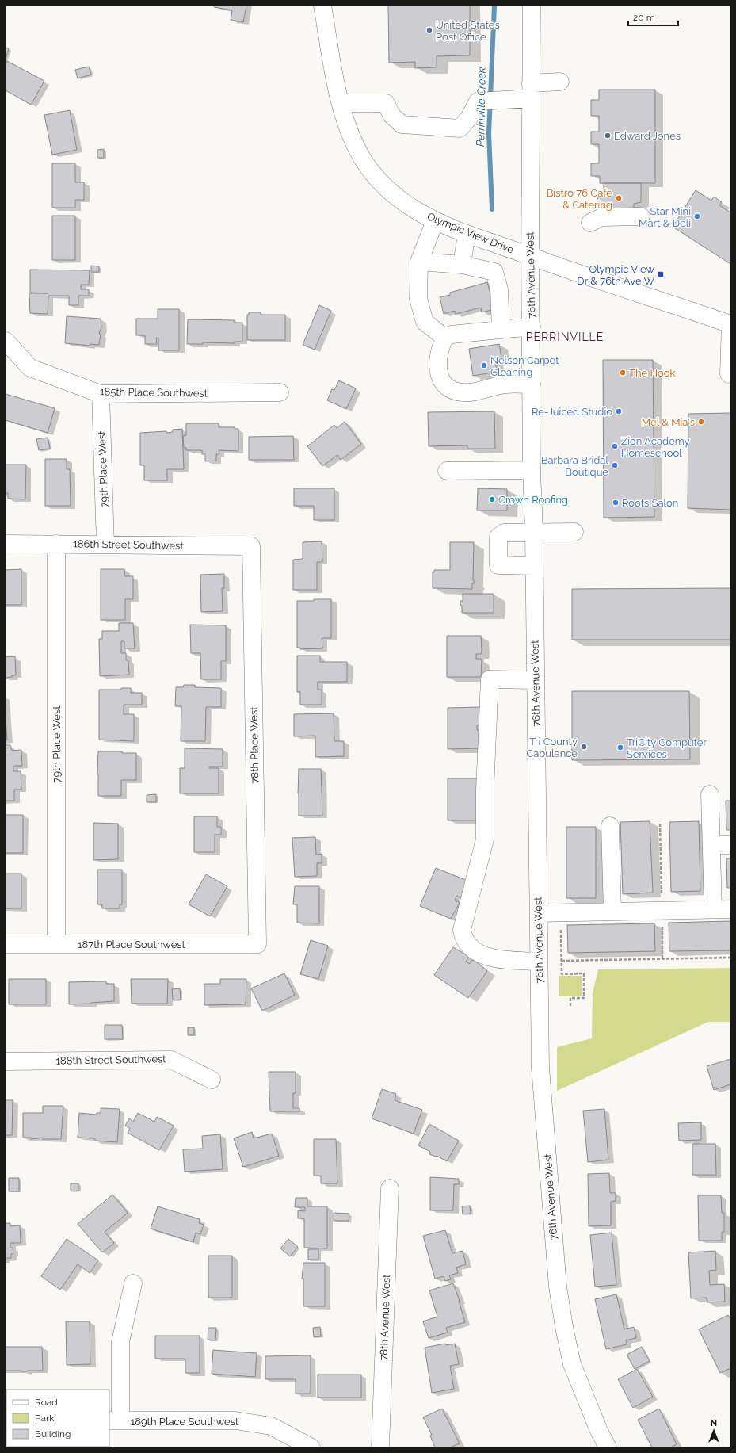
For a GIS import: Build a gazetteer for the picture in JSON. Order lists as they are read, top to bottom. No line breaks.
{"streets":{"street":["Olympic View Drive","76th Avenue West","185th Place Southwest","79th Place West","186th Street Southwest","78th Place West","187th Place Southwest","188th Street Southwest","78th Avenue West","189th Place Southwest"]},"crossings":[["Olympic View Drive","76th Avenue West"],["185th Place Southwest","79th Place West"],["79th Place West","186th Street Southwest"],["79th Place West","187th Place Southwest"],["186th Street Southwest","78th Place West"],["78th Place West","187th Place Southwest"]],"districts":["PERRINVILLE"],"water":["Perrinville Creek"],"places":{"other":["United States Post Office","Edward Jones","Bistro 76 Cafe & Catering","Star Mini Mart & Deli","Nelson Carpet Cleaning","The Hook","Re-Juiced Studio","Mel & Mia's","Zion Academy Homeschool","Barbara Bridal Boutique","Crown Roofing","Roots Salon","Tri County Cabulance","TriCity Computer Services"],"transit":["Olympic View Dr & 76th Ave W"]},"legend":["Road","Park","Building"],"scale_bar":"20 m","north":"top"}
